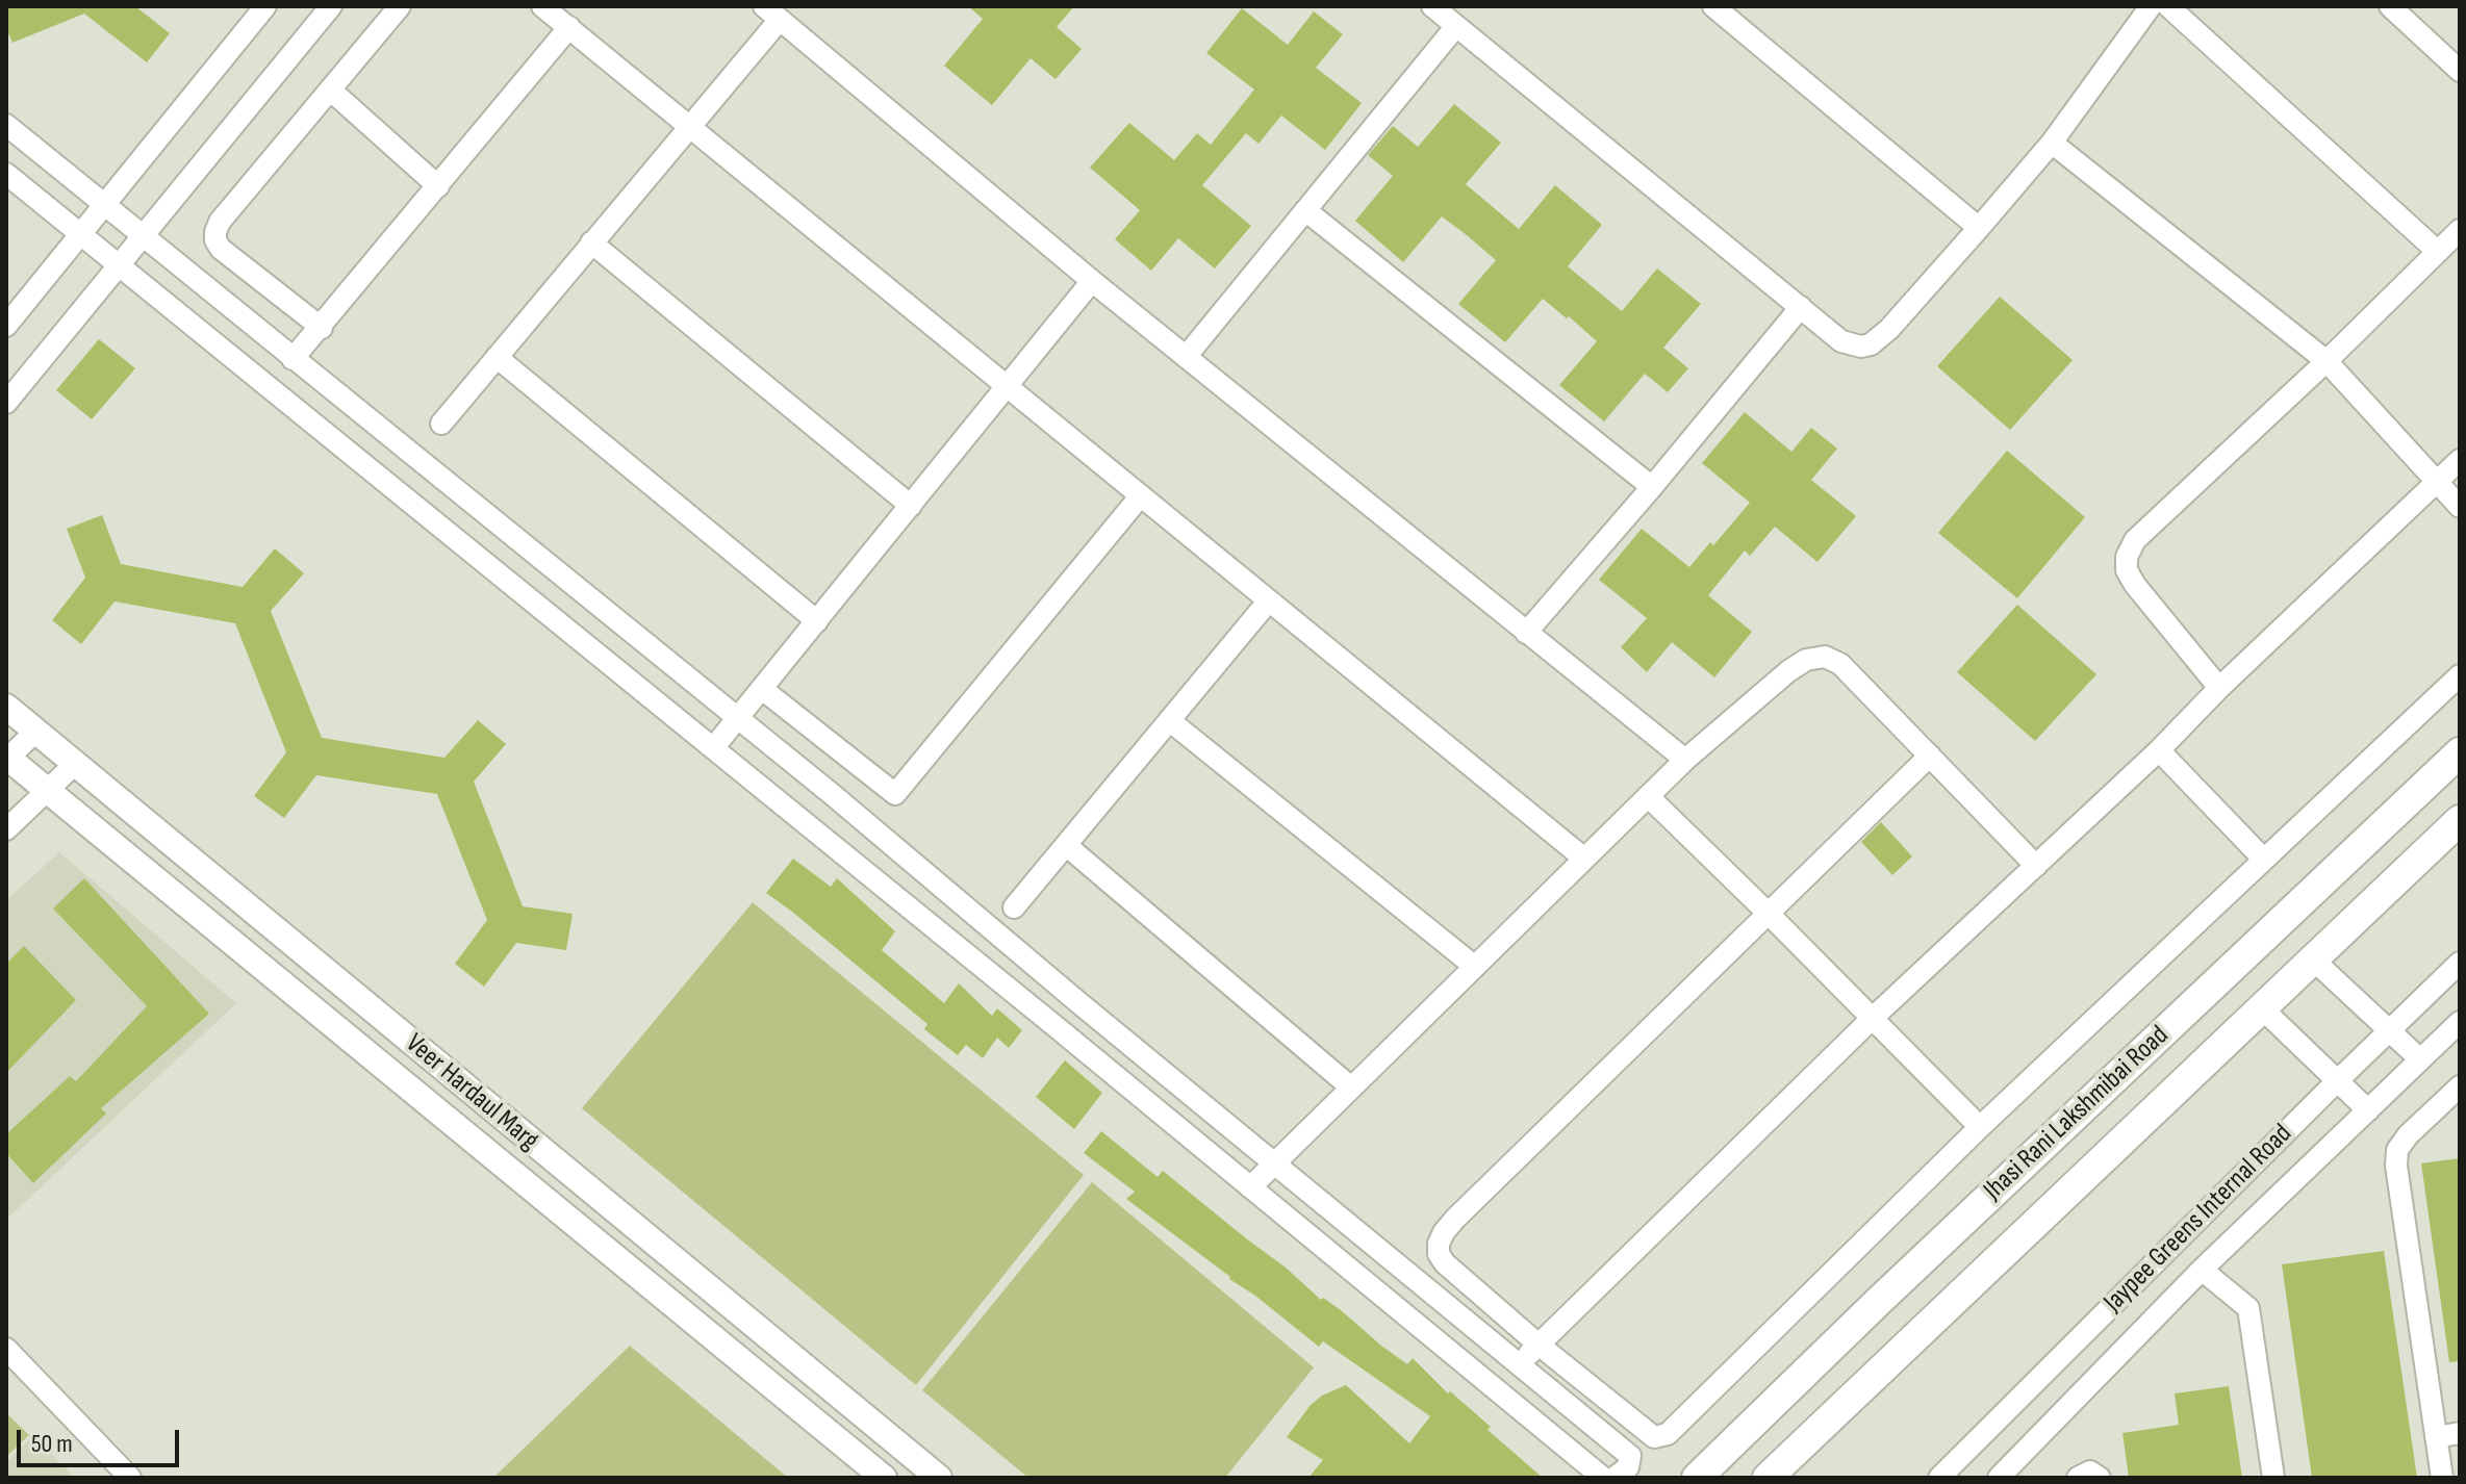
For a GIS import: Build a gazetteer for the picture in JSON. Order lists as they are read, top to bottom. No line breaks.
{"streets":{"main road":["Jhasi Rani Lakshmibai Road"],"street":["Veer Hardaul Marg","Jaypee Greens Internal Road"]},"scale_bar":"50 m"}
